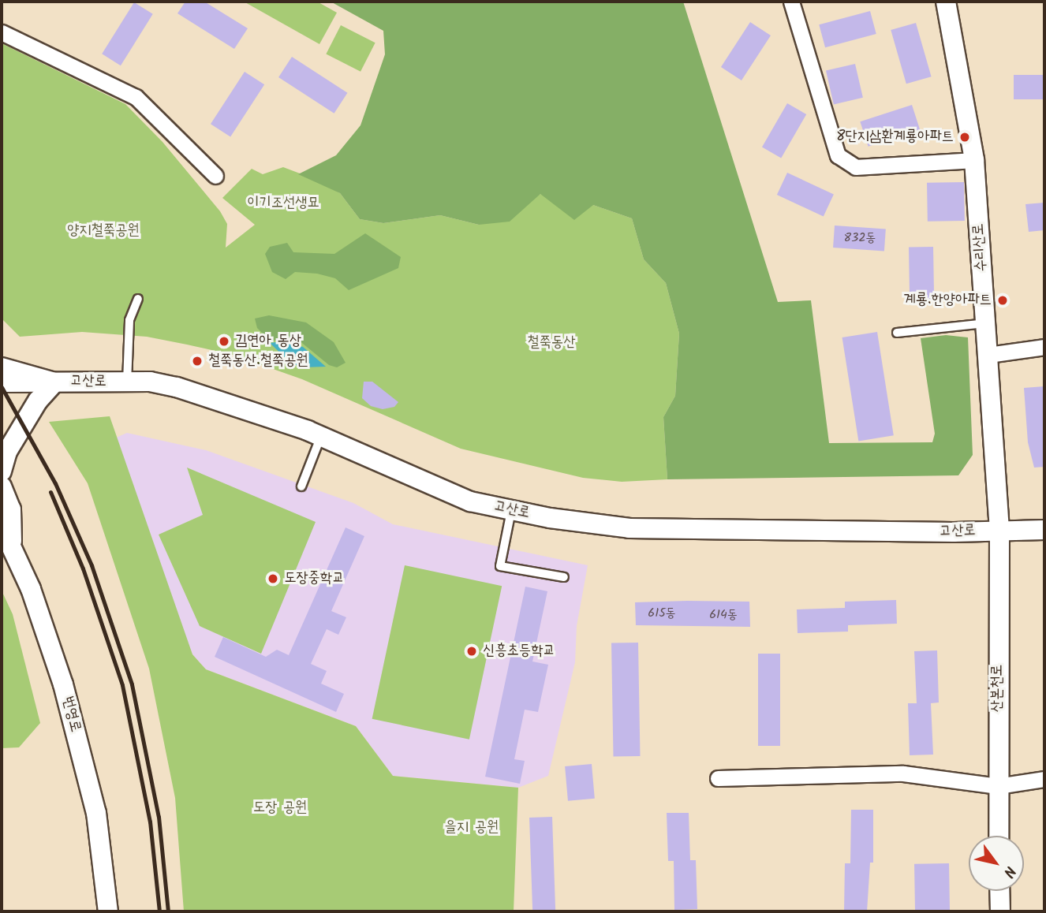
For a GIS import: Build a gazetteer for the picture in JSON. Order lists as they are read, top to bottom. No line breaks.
{"streets":{"street":["수리산로","고산로","산본천로","번영로"]},"crossings":[["수리산로","고산로"],["수리산로","산본천로"],["고산로","산본천로"]],"parks":["이기조선생묘","양지철쭉공원","철쭉동산","도장 공원","을지 공원"],"places":["8단지삼환계룡아파트","계룡.한양아파트","김연아 동상","철쭉동산.철쭉공원","도장중학교","신흥초등학교"],"house_numbers":["832동","615동","614동"],"north":"bottom right"}
